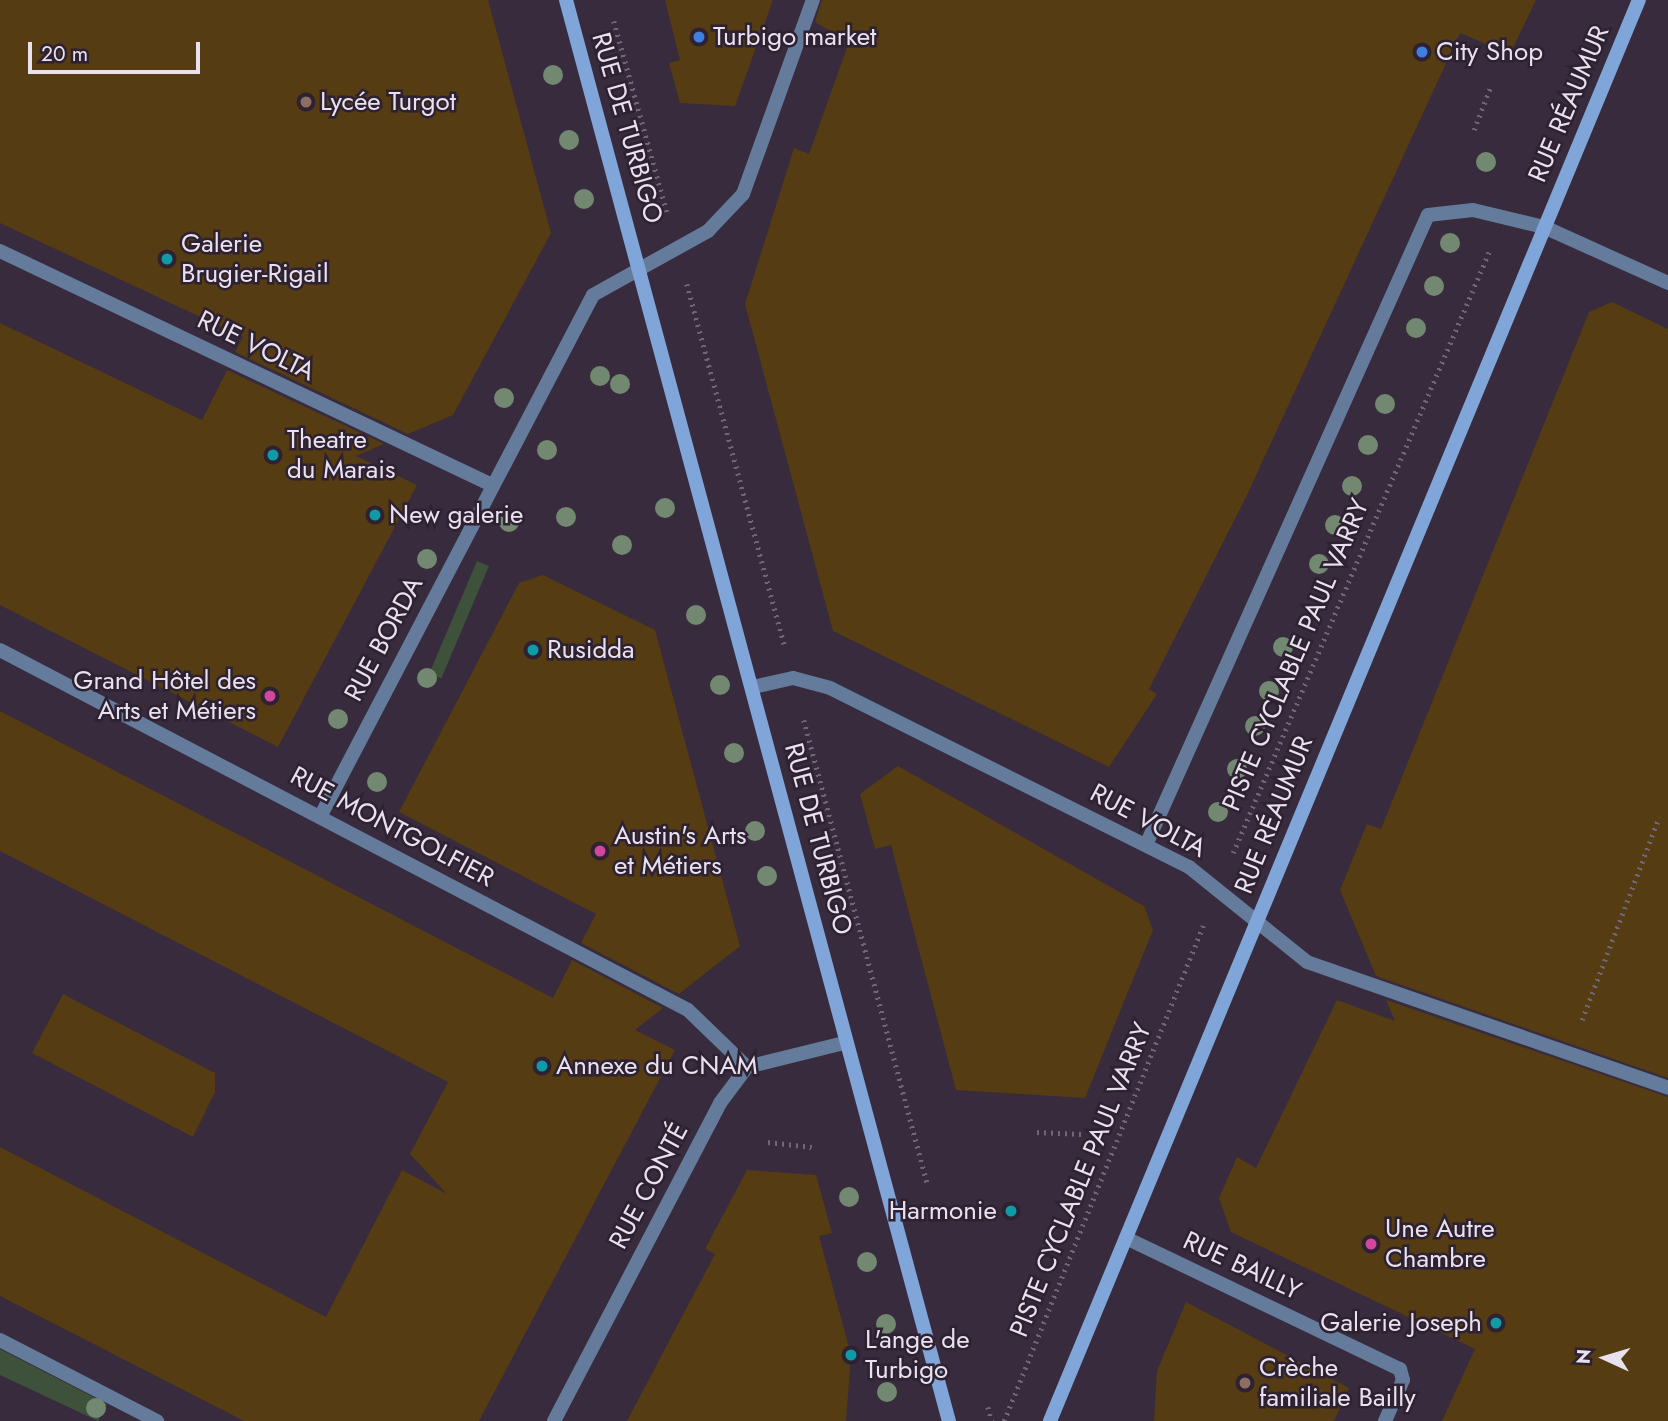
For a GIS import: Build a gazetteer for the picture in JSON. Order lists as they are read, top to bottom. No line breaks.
{"streets":{"main road":["RUE RÉAUMUR","RUE DE TURBIGO"],"street":["RUE VOLTA","RUE BORDA","RUE MONTGOLFIER","RUE CONTÉ","RUE BAILLY"],"path":["PISTE CYCLABLE PAUL VARRY"]},"crossings":[["RUE RÉAUMUR","RUE VOLTA"],["RUE RÉAUMUR","RUE BAILLY"],["RUE DE TURBIGO","RUE VOLTA"],["RUE VOLTA","RUE BORDA"],["RUE VOLTA","PISTE CYCLABLE PAUL VARRY"],["RUE BORDA","RUE MONTGOLFIER"],["RUE MONTGOLFIER","RUE CONTÉ"]],"places":["Turbigo market","City Shop","Lycée Turgot","Galerie Brugier-Rigail","Theatre du Marais","New galerie","Rusidda","Grand Hôtel des Arts et Métiers","Austin's Arts et Métiers","Annexe du CNAM","Harmonie","Une Autre Chambre","Galerie Joseph","L'ange de Turbigo","Crèche familiale Bailly"],"scale_bar":"20 m","north":"left"}
